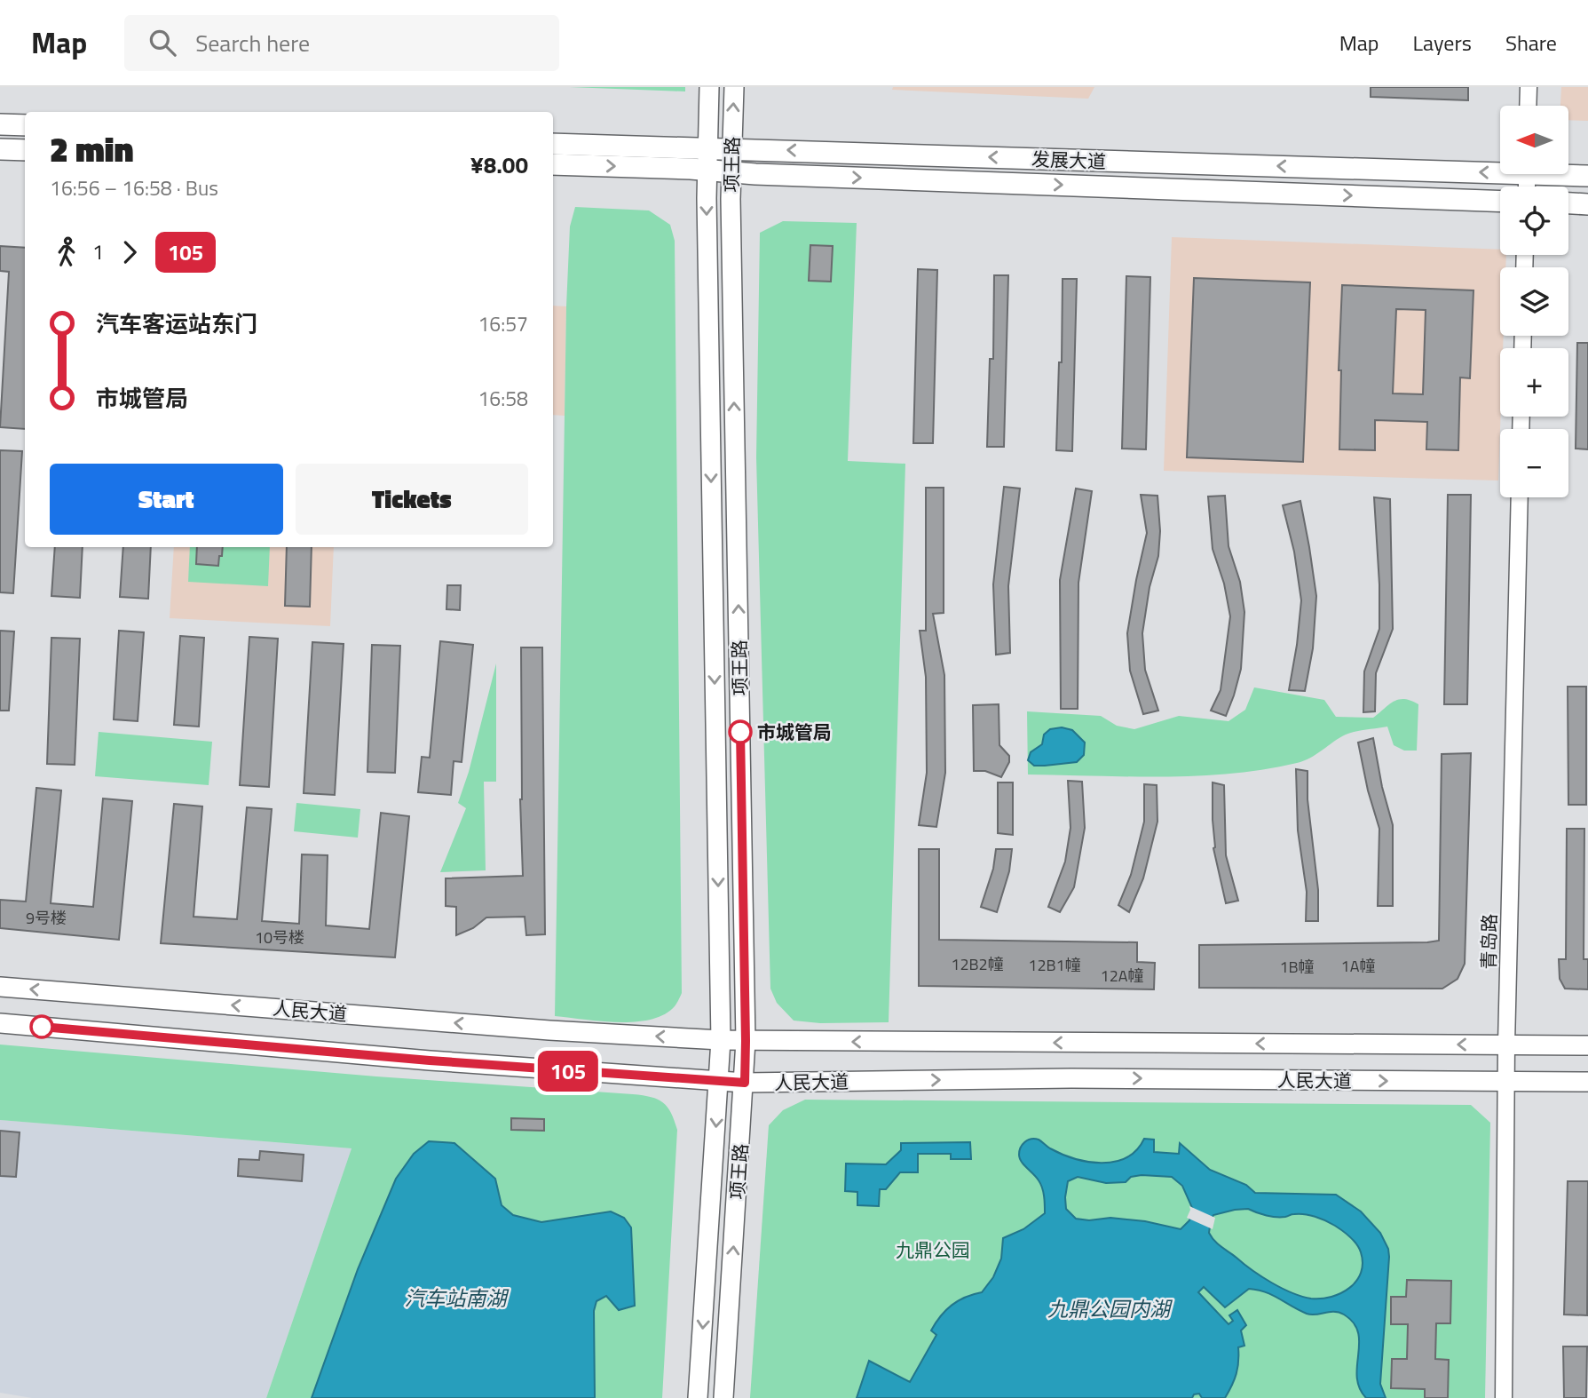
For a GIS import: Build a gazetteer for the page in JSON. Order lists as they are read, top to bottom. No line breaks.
{"streets":{"main road":["发展大道","项王路","人民大道"],"street":["青岛路"]},"crossings":[["发展大道","项王路"],["项王路","人民大道"],["青岛路","人民大道"]],"water":["汽车站南湖","九鼎公园内湖"],"parks":["九鼎公园"],"places":["市城管局"],"lines":["bus line 105"],"house_numbers":["9号楼","10号楼","12B2幢","12B1幢","1A幢","1B幢","12A幢"],"north":"left","page":{"header":"Map","search":"Search here","nav":["Map","Layers","Share"],"on_map":"105","map_buttons":["+","−"],"heading":["2 min","16:56 – 16:58 · Bus","¥8.00"],"legs":["1","105"],"list":[{"name":"汽车客运站东门","value":"16:57"},{"name":"市城管局","value":"16:58"}],"buttons":["Start","Tickets"]}}
